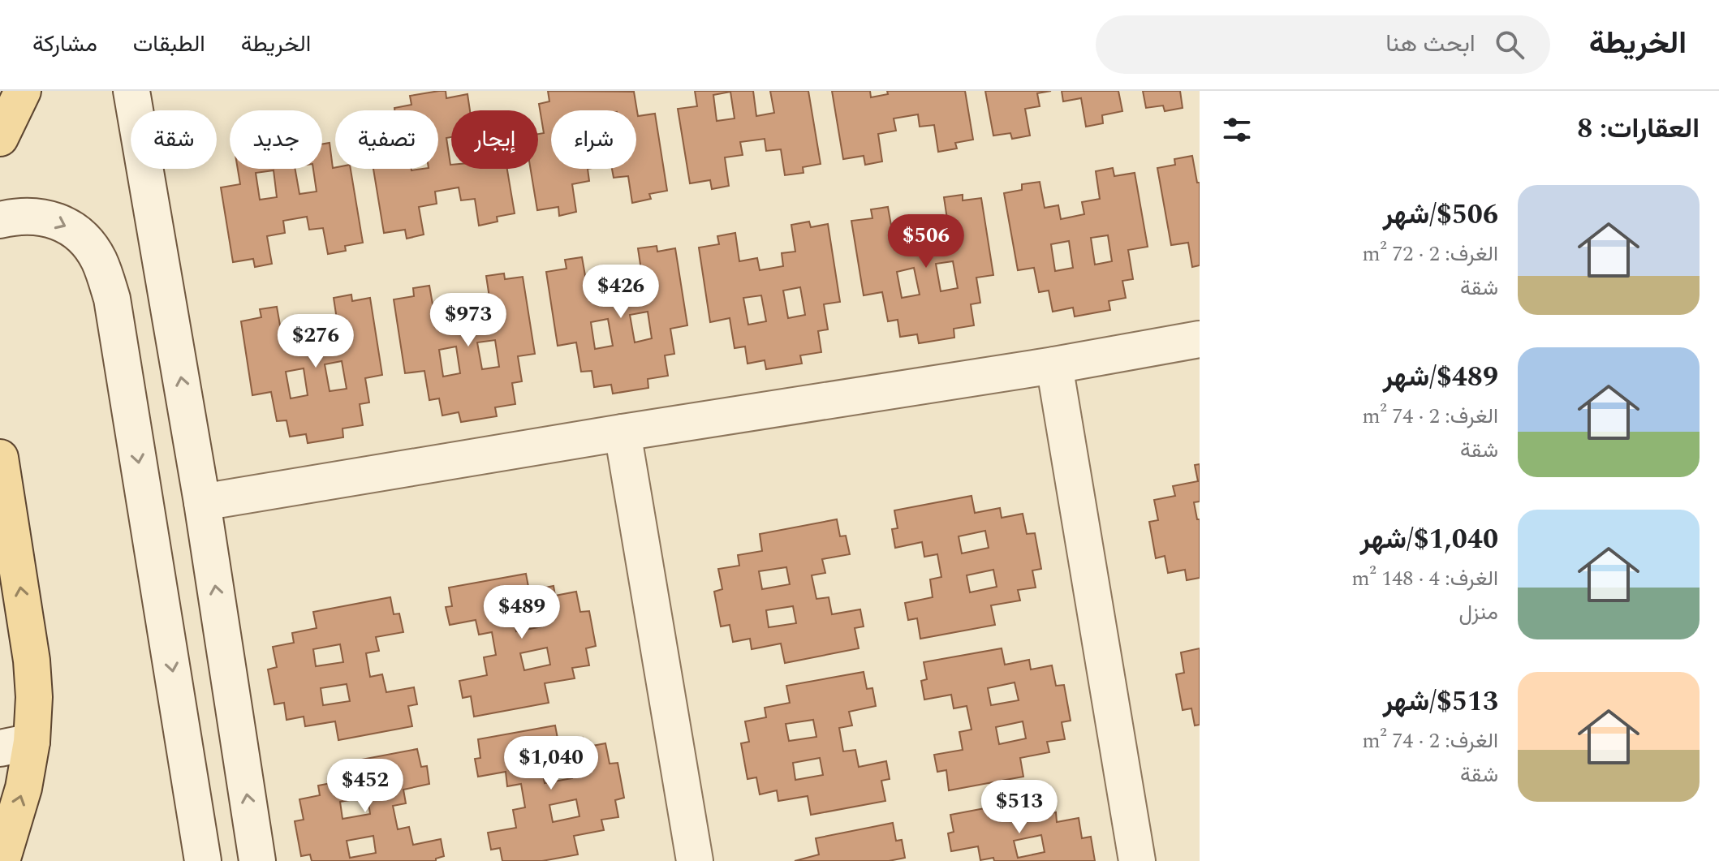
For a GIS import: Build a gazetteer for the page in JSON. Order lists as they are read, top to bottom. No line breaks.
{"page":{"header":"الخريطة","search":"ابحث هنا","nav":["الخريطة","الطبقات","مشاركة"],"heading":"العقارات: 8","chip":["شراء","إيجار","تصفية","جديد","شقة"],"list":[{"name":"$506/شهر","note":"الغرف: 2 · 72 m² · شقة"},{"name":"$489/شهر","note":"الغرف: 2 · 74 m² · شقة"},{"name":"$1,040/شهر","note":"الغرف: 4 · 148 m² · منزل"},{"name":"$513/شهر","note":"الغرف: 2 · 74 m² · شقة"}],"price":["$506","$426","$973","$276","$489","$1,040","$452","$513"]}}
